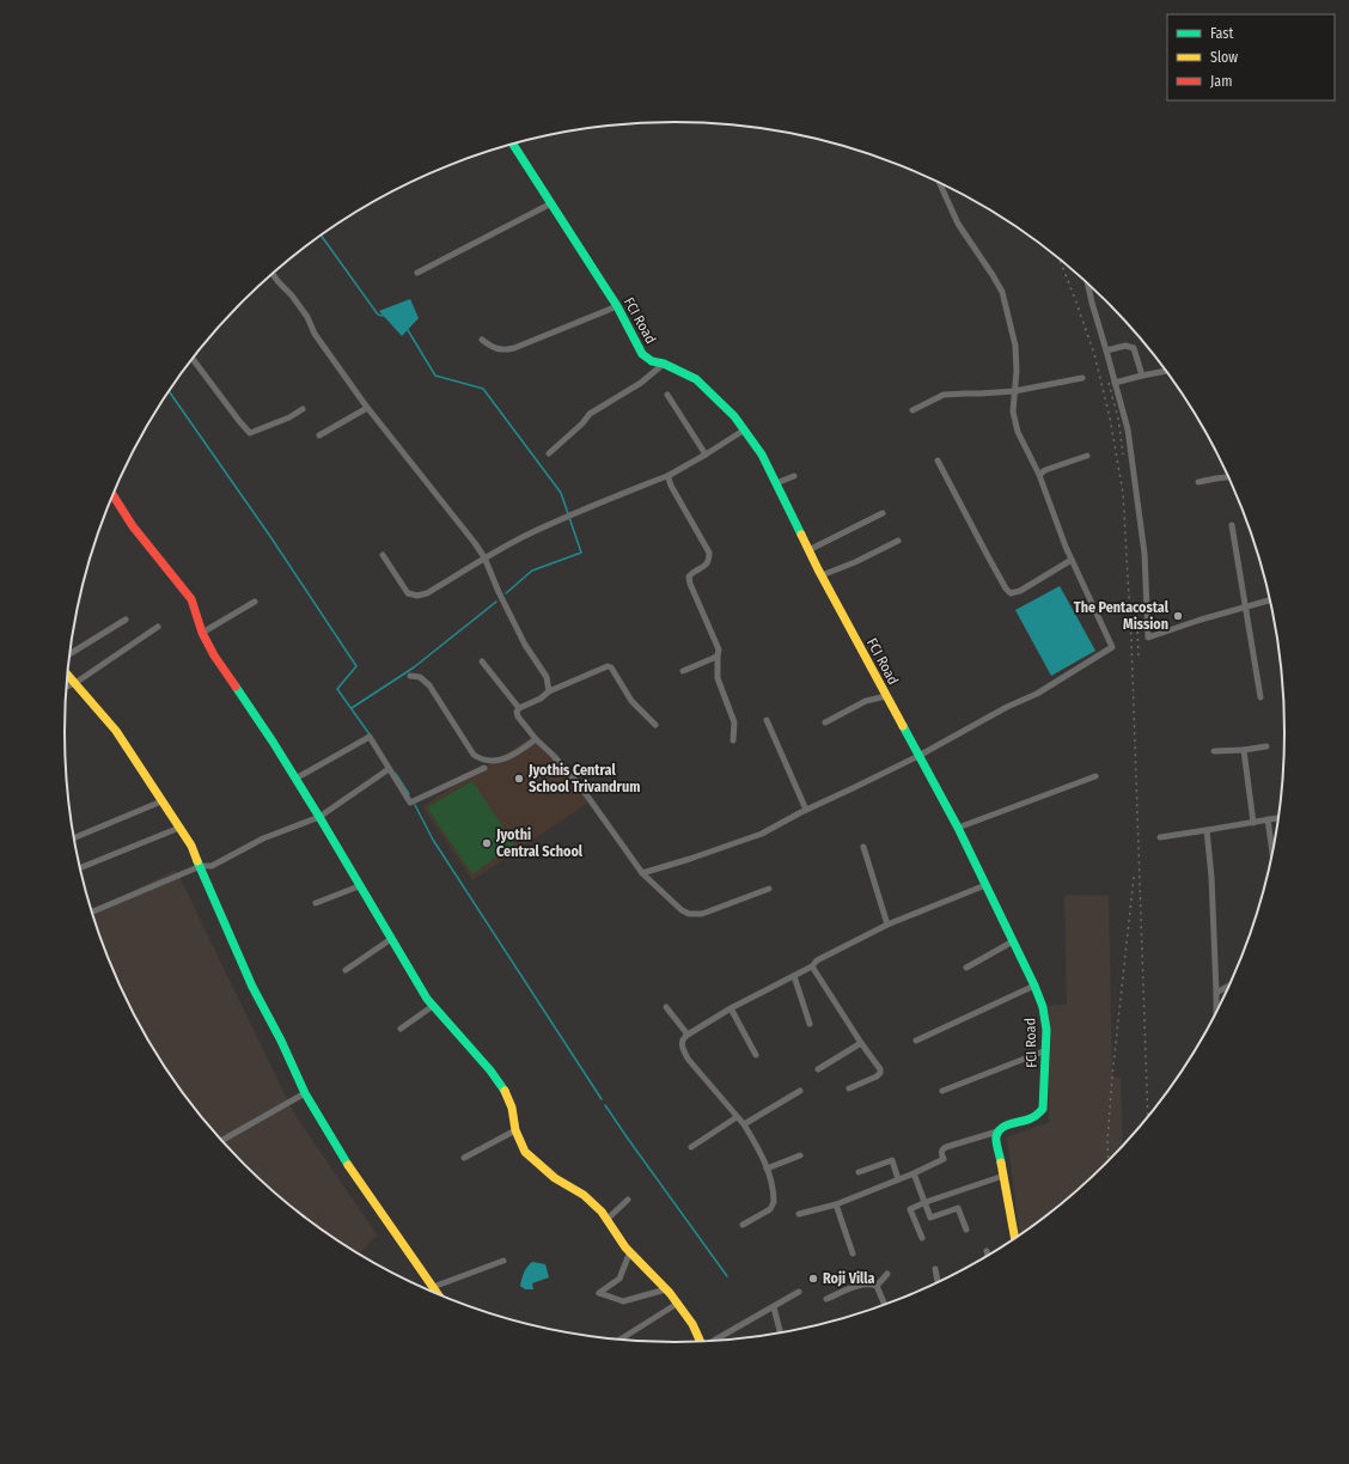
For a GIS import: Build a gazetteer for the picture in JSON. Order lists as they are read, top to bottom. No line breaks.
{"streets":{"street":["FCI Road"]},"places":["The Pentacostal Mission","Jyothis Central School Trivandrum","Jyothi Central School","Roji Villa"],"legend":["Fast","Slow","Jam"]}
